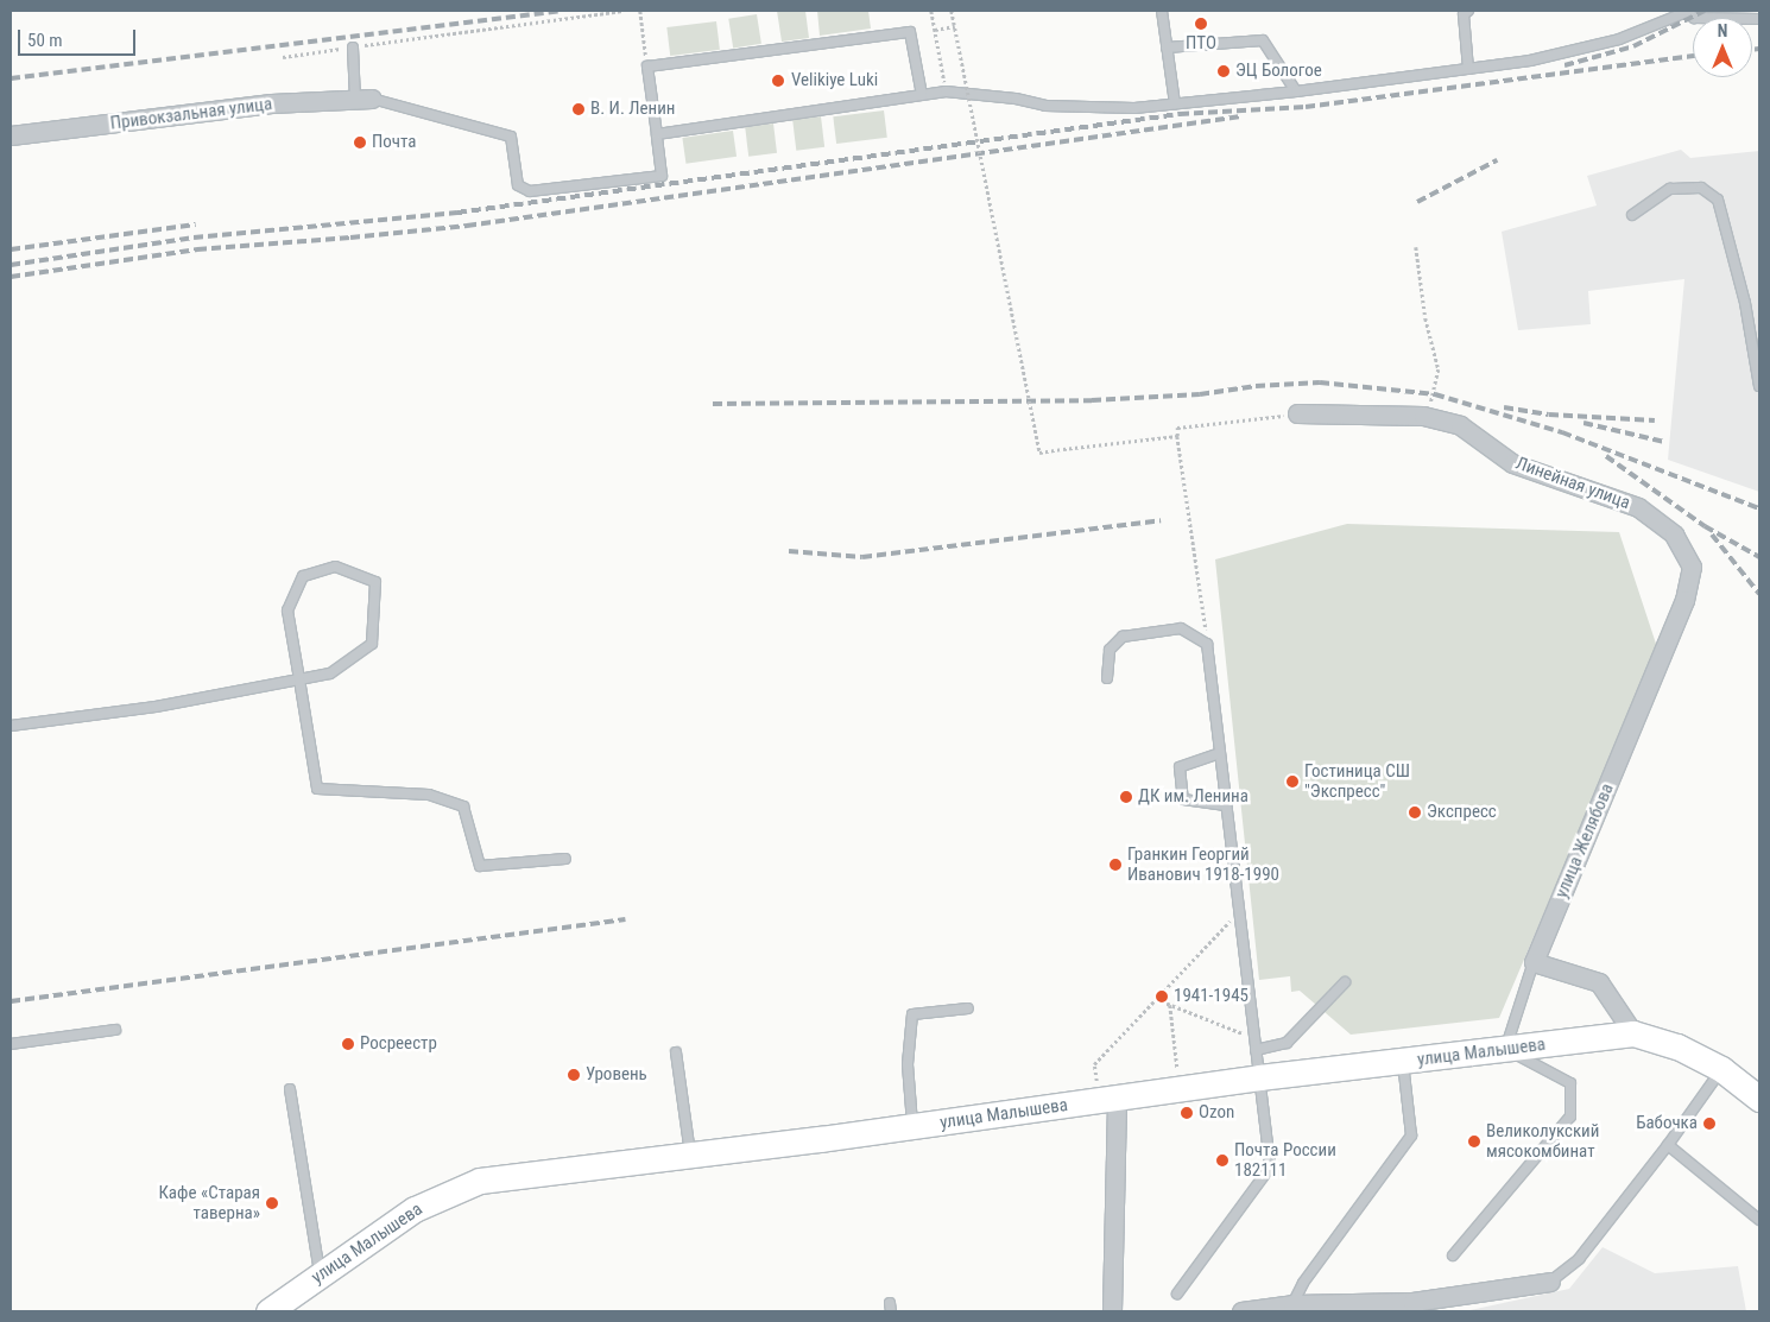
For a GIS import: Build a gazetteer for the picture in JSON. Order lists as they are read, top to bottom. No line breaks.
{"streets":{"street":["Привокзальная улица","Линейная улица","улица Желябова","улица Малышева"]},"crossings":[["Линейная улица","улица Желябова"]],"places":["ПТО","ЭЦ Бологое","Velikiye Luki","В. И. Ленин","Почта","Гостиница СШ \"Экспресс\"","ДК им. Ленина","Экспресс","Гранкин Георгий Иванович 1918-1990","1941-1945","Росреестр","Уровень","Ozon","Бабочка","Великолукский мясокомбинат","Почта России 182111","Кафе «Старая таверна»"],"scale_bar":"50 m","north":"top"}
